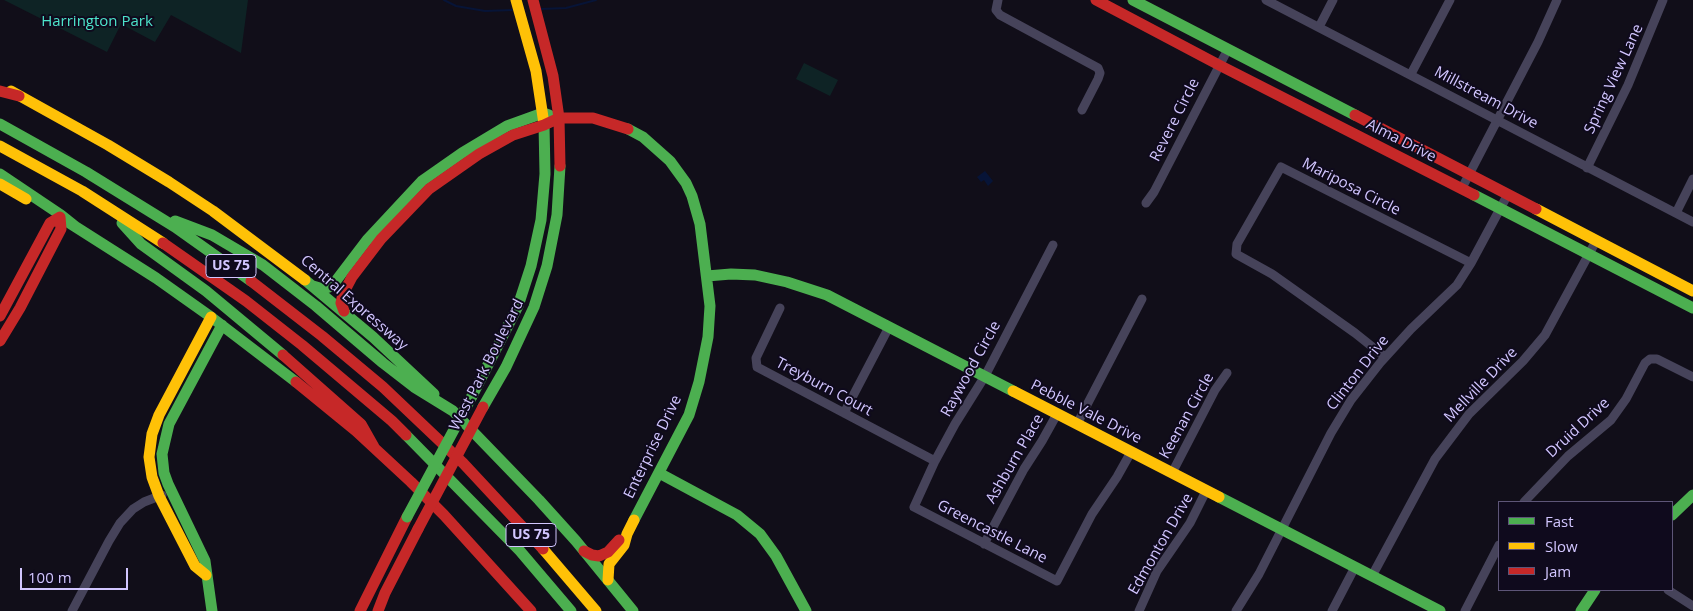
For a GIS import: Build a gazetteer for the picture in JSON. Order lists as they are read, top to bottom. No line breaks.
{"streets":{"main road":["Alma Drive","US 75","Central Expressway","West Park Boulevard","Pebble Vale Drive","Enterprise Drive"],"street":["Spring View Lane","Millstream Drive","Revere Circle","Mariposa Circle","Raywood Circle","Clinton Drive","Mellville Drive","Treyburn Court","Keenan Circle","Druid Drive","Ashburn Place","Greencastle Lane","Edmonton Drive"]},"crossings":[["Spring View Lane","Millstream Drive"],["Revere Circle","Alma Drive"],["Alma Drive","Clinton Drive"],["Alma Drive","Mellville Drive"],["Mariposa Circle","Clinton Drive"],["Central Expressway","Enterprise Drive"],["West Park Boulevard","Enterprise Drive"],["Raywood Circle","Treyburn Court"],["Raywood Circle","Pebble Vale Drive"],["Raywood Circle","Greencastle Lane"],["Clinton Drive","Pebble Vale Drive"],["Mellville Drive","Pebble Vale Drive"],["Pebble Vale Drive","Keenan Circle"],["Pebble Vale Drive","Enterprise Drive"],["Pebble Vale Drive","Ashburn Place"],["Pebble Vale Drive","Greencastle Lane"],["Pebble Vale Drive","Edmonton Drive"],["Ashburn Place","Greencastle Lane"]],"parks":["Harrington Park"],"legend":["Fast","Slow","Jam"],"scale_bar":"100 m"}
